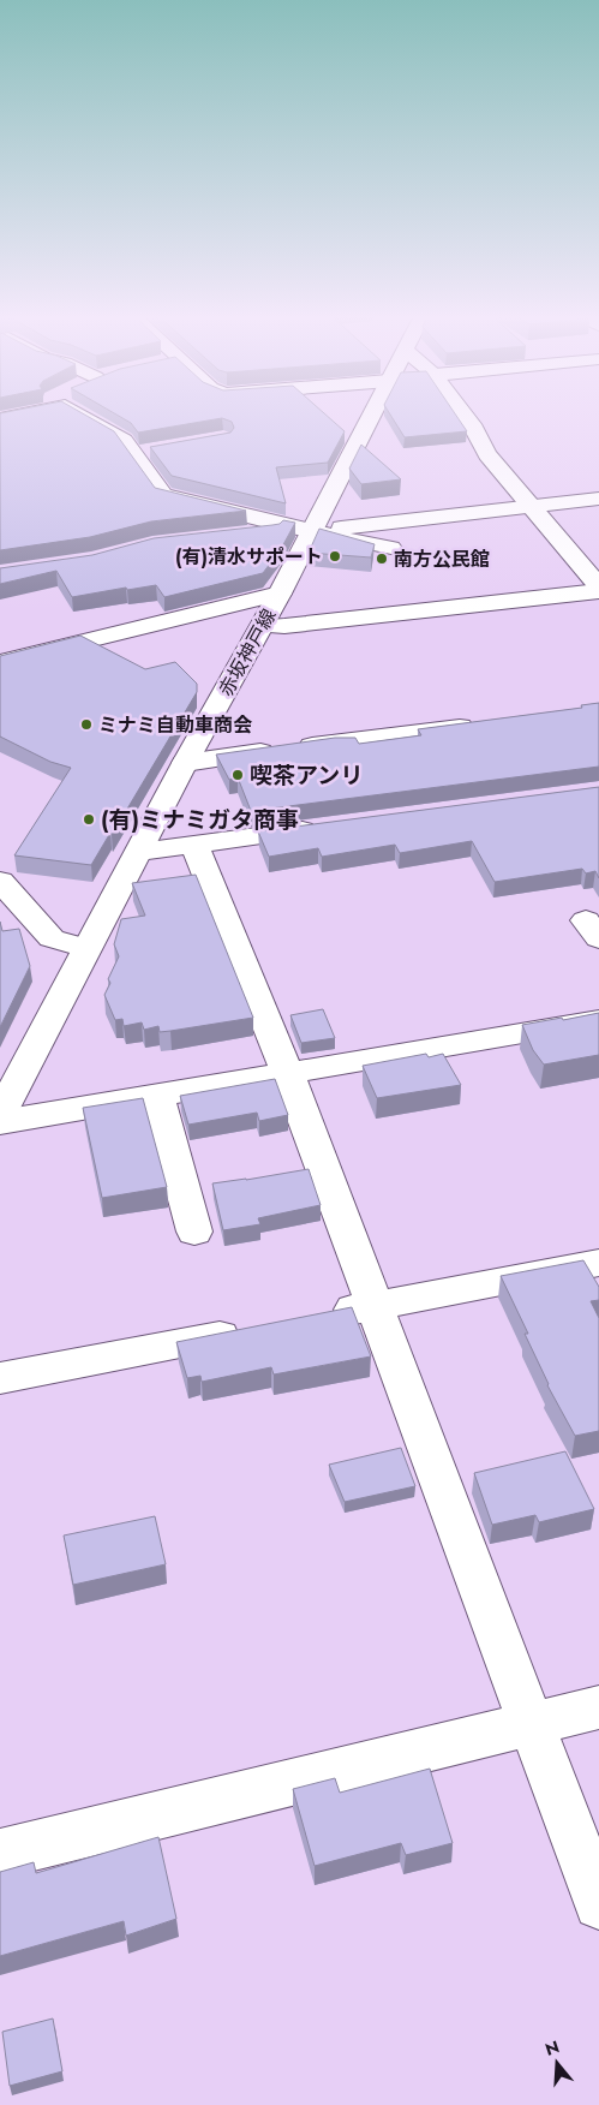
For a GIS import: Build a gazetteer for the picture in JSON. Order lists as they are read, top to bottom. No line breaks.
{"streets":{"street":["赤坂神戸線"]},"places":["(有)清水サポート","南方公民館","ミナミ自動車商会","喫茶アンリ","(有)ミナミガタ商事"],"north":"top"}
